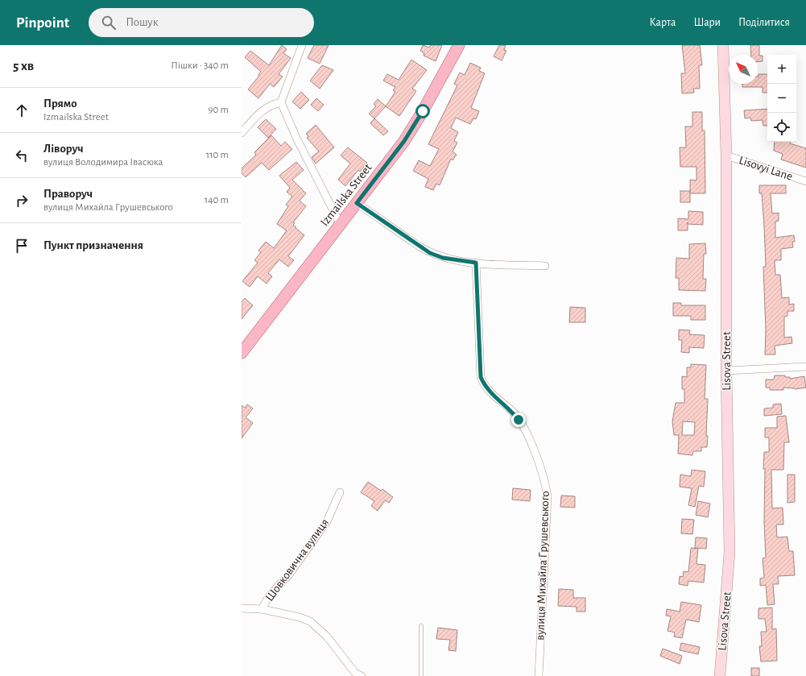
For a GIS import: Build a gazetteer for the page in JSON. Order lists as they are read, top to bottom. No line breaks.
{"streets":{"main road":["Izmailska Street"],"street":["Lisovyi Lane","Lisova Street","Шовковична вулиця","вулиця Михайла Грушевського"]},"crossings":[["Lisovyi Lane","Lisova Street"]],"north":"top left","page":{"header":"Pinpoint","search":"Пошук","nav":["Карта","Шари","Поділитися"],"heading":["5 хв","Пішки · 340 m"],"map_buttons":["+","−"],"list":[["Прямо","Izmailska Street","90 m"],["Ліворуч","вулиця Володимира Івасюка","110 m"],["Праворуч","вулиця Михайла Грушевського","140 m"],"Пункт призначення"]}}
